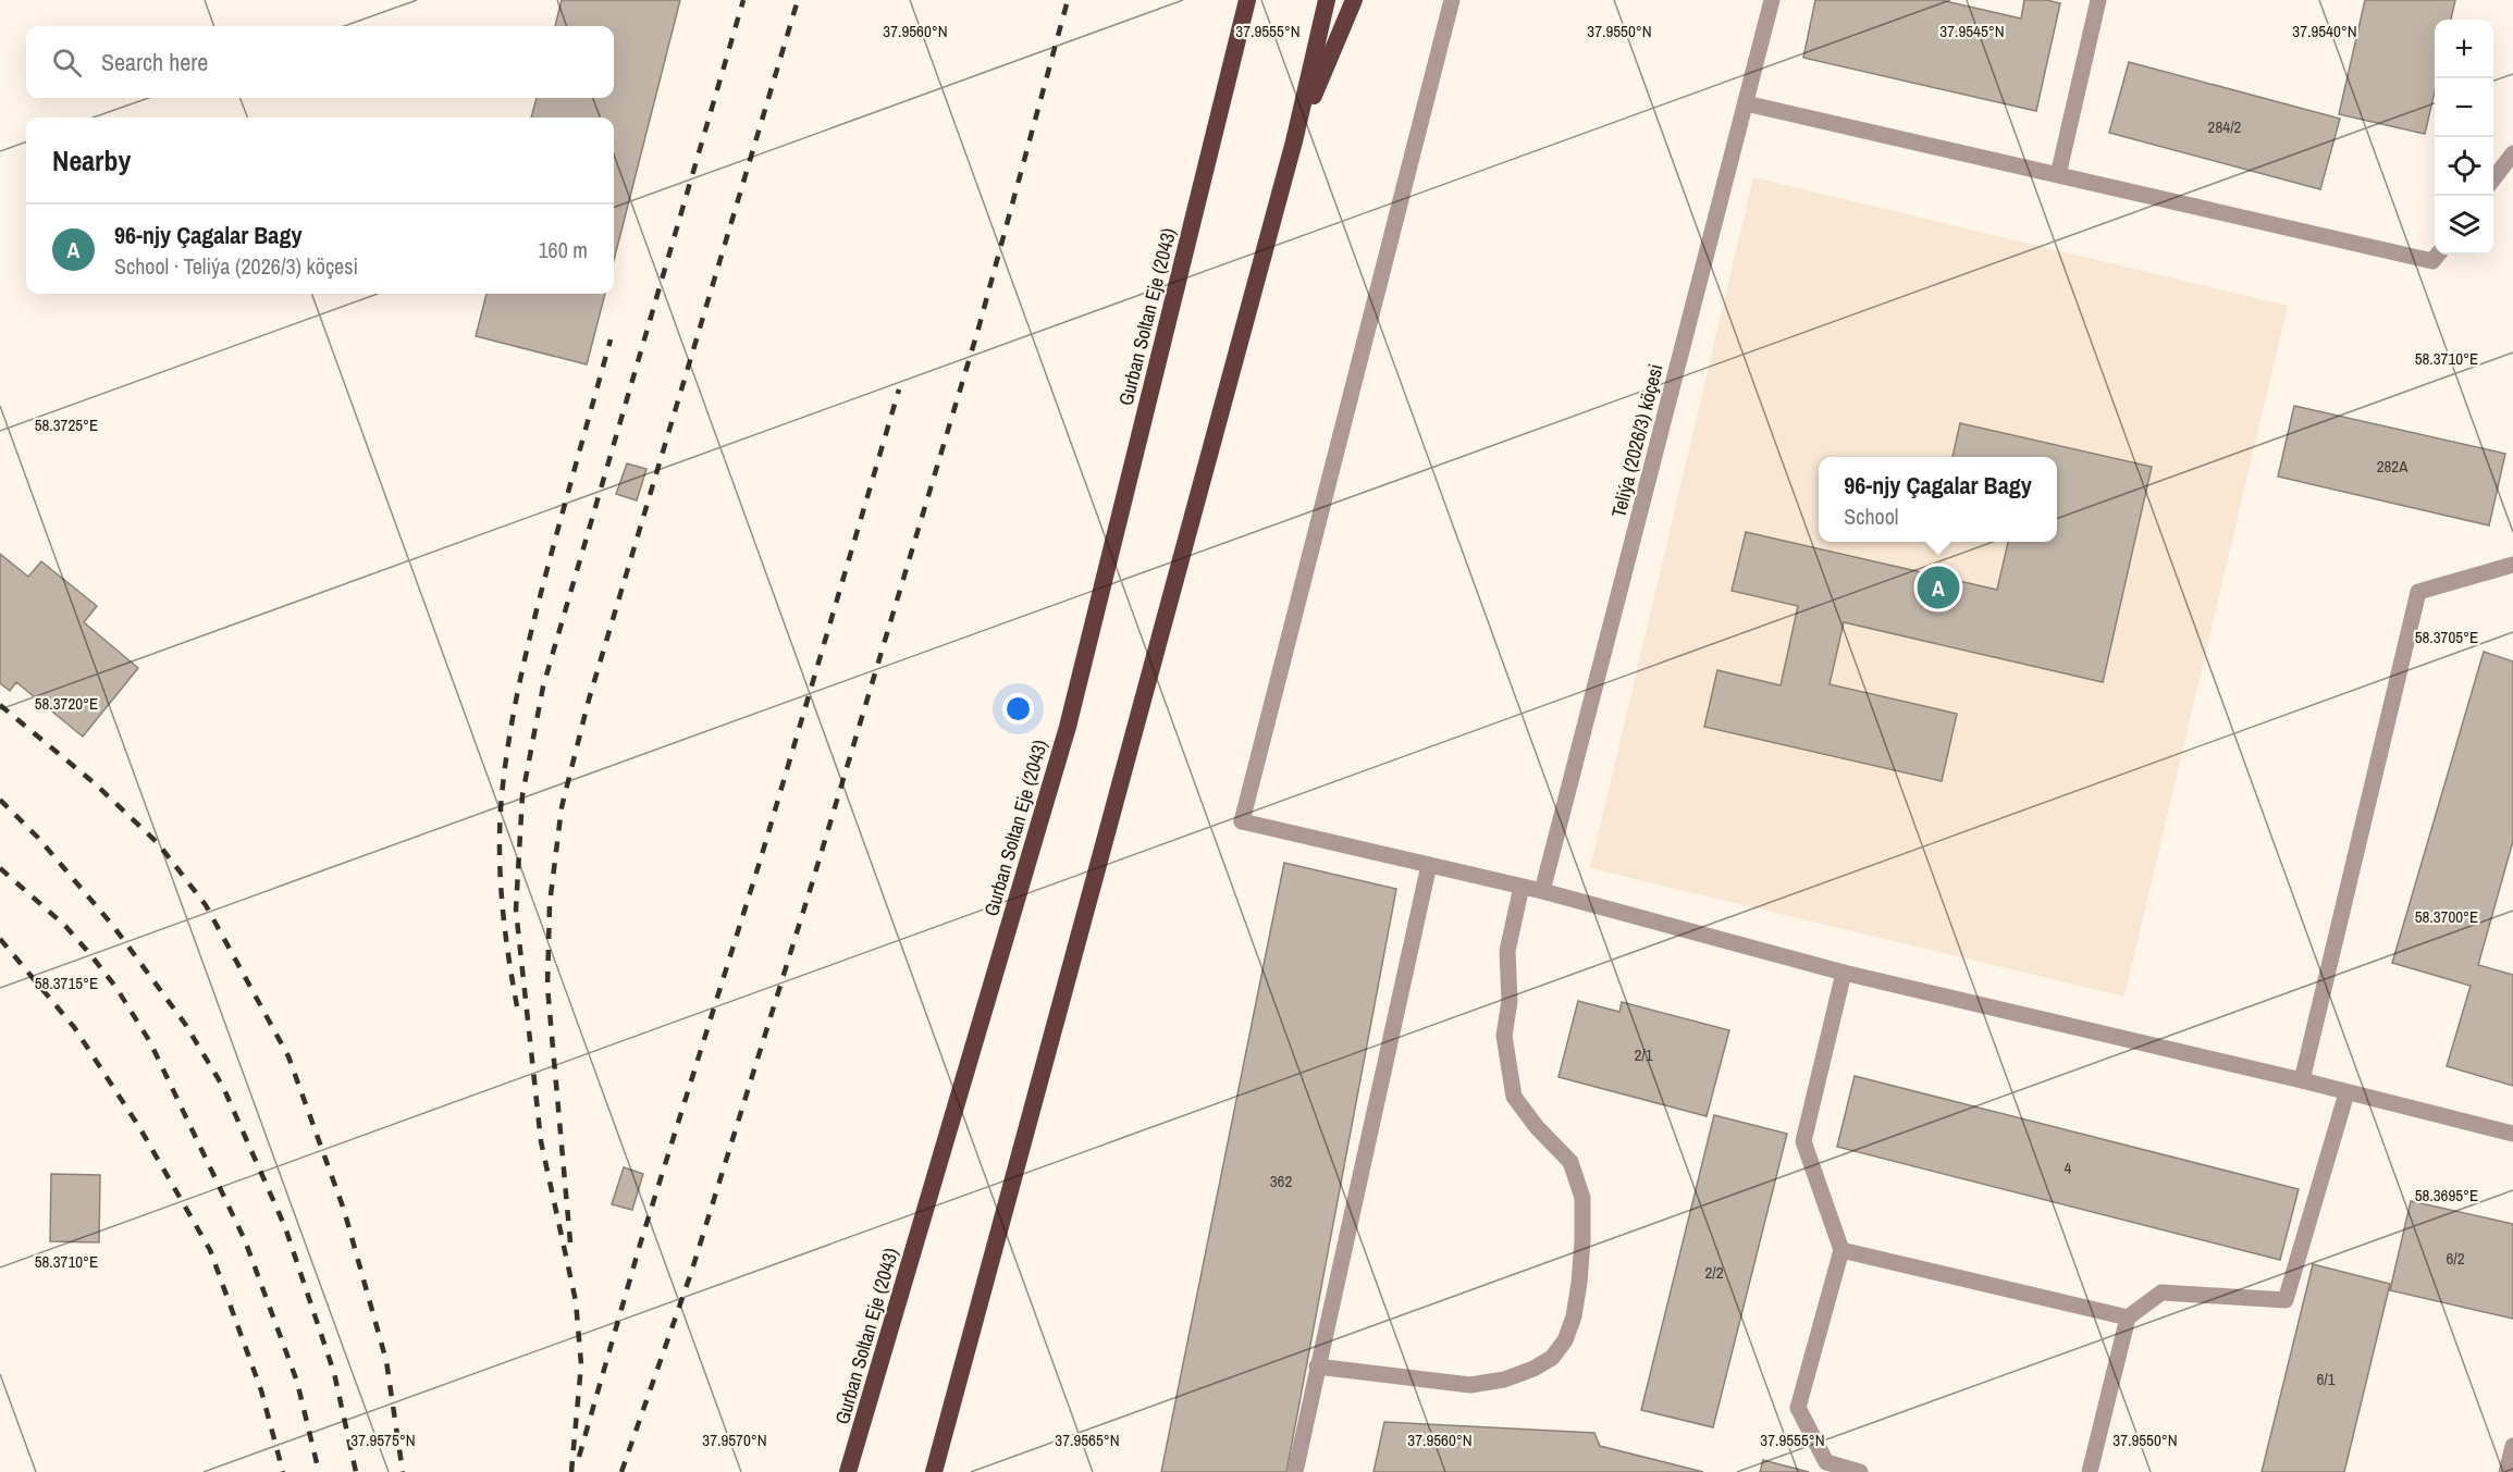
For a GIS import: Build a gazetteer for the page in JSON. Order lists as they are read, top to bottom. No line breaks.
{"streets":{"highway":["Gurban Soltan Eje (2043)"],"street":["Teliýa (2026/3) köçesi"]},"house_numbers":["284/2","282A","2/1","4","362","6/2","2/2","6/1"],"page":{"map_buttons":["+","−"],"search":"Search here","heading":"Nearby","list":[{"mark":"A","name":"96-njy Çagalar Bagy","note":"School · Teliýa (2026/3) köçesi","value":"160 m"}],"popup":["96-njy Çagalar Bagy","School"],"pins":"A"},"coordinates":["37.9560°N","37.9555°N","37.9550°N","37.9545°N","37.9540°N","58.3710°E","58.3725°E","58.3705°E","58.3720°E","58.3700°E","58.3715°E","58.3695°E","37.9575°N","37.9570°N","37.9565°N"]}
